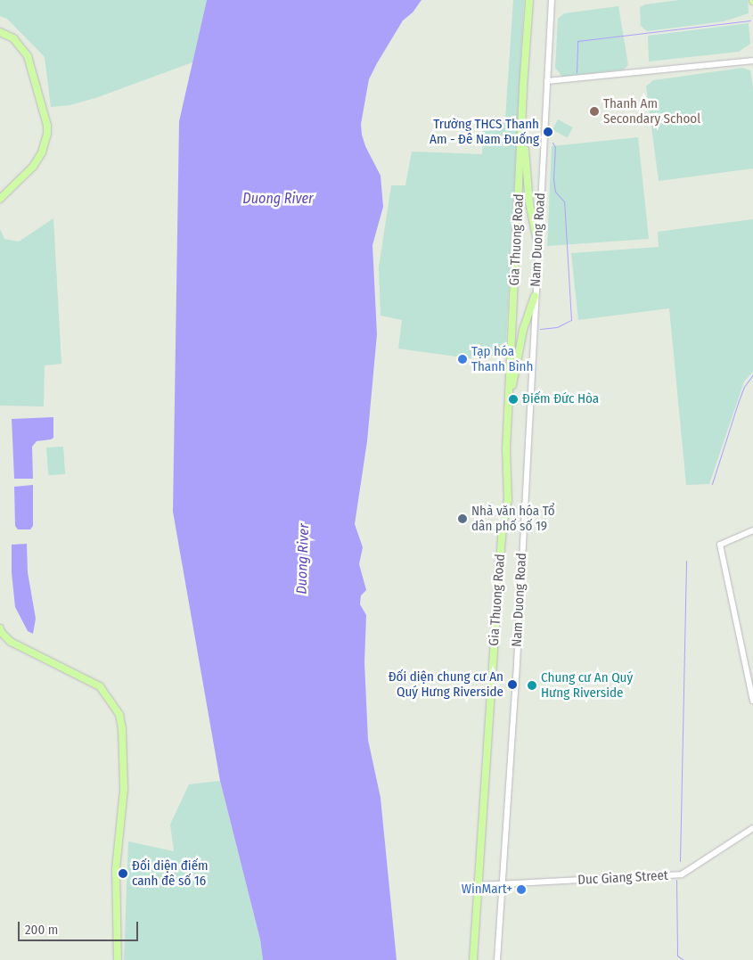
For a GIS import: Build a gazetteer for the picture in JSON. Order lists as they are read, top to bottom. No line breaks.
{"streets":{"main road":["Gia Thuong Road"],"street":["Nam Duong Road","Duc Giang Street"]},"crossings":[["Gia Thuong Road","Duc Giang Street"],["Nam Duong Road","Duc Giang Street"]],"water":["Duong River"],"places":["Thanh Am Secondary School","Trường THCS Thanh Am - Đê Nam Đuống","Tạp hóa Thanh Bình","Điếm Đức Hòa","Nhà văn hóa Tổ dân phố số 19","Đối diện chung cư An Quý Hưng Riverside","Chung cư An Quý Hưng Riverside","Đối diện điếm canh đê số 16","WinMart+"],"scale_bar":"200 m"}
